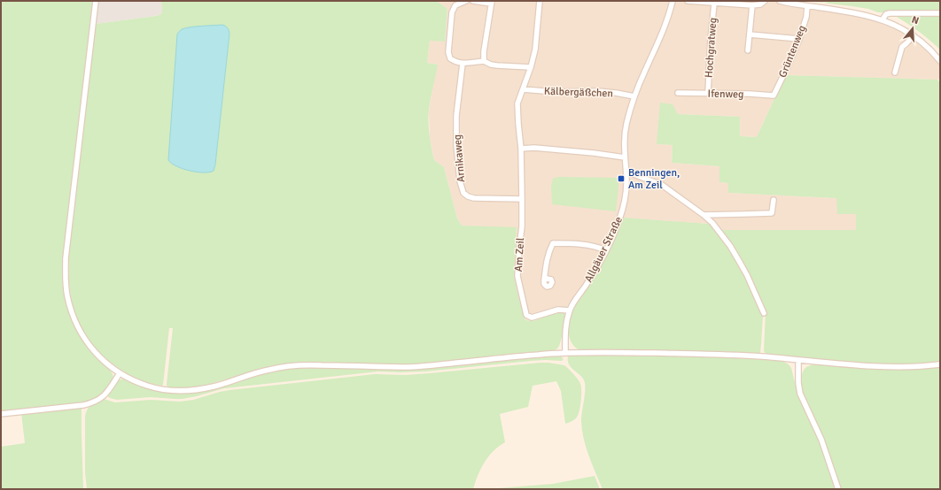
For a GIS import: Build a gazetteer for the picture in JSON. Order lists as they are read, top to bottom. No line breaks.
{"streets":{"street":["Hochgratweg","Grüntenweg","Kälbergäßchen","Ifenweg","Arnikaweg","Allgäuer Straße","Am Zeil"]},"crossings":[["Hochgratweg","Ifenweg"],["Grüntenweg","Ifenweg"],["Kälbergäßchen","Allgäuer Straße"],["Kälbergäßchen","Am Zeil"],["Arnikaweg","Am Zeil"],["Allgäuer Straße","Am Zeil"]],"places":{"transit":["Benningen, Am Zeil"]},"north":"top"}
